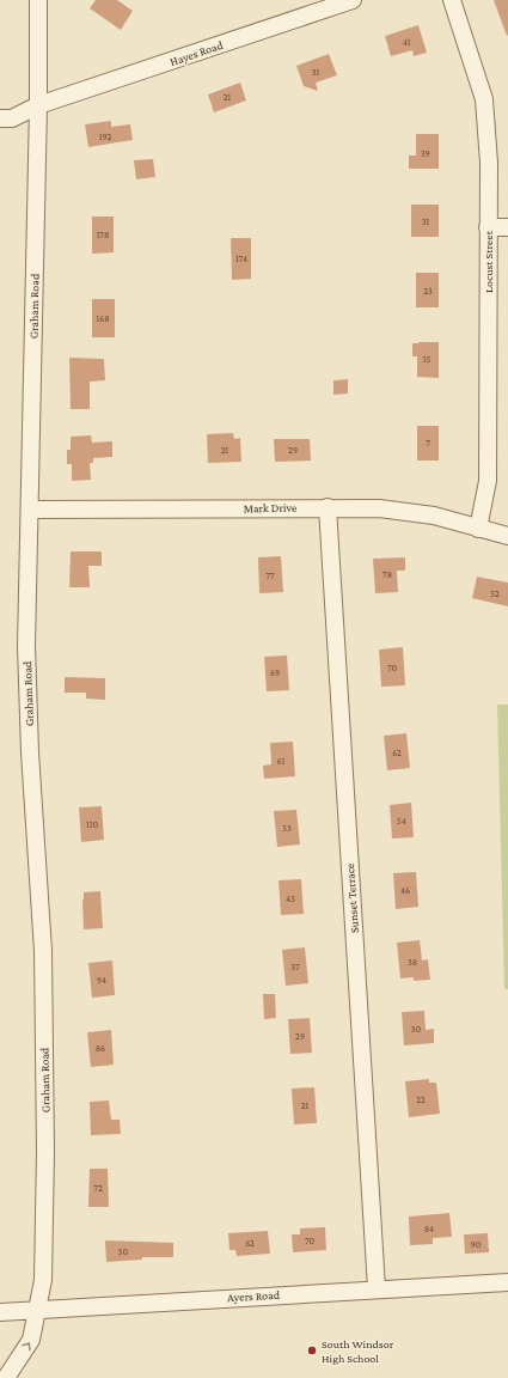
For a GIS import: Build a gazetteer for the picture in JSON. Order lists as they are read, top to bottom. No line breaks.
{"streets":{"street":["Hayes Road","Locust Street","Graham Road","Mark Drive","Sunset Terrace","Ayers Road"]},"crossings":[["Hayes Road","Graham Road"],["Locust Street","Mark Drive"],["Graham Road","Mark Drive"],["Graham Road","Ayers Road"],["Mark Drive","Sunset Terrace"],["Sunset Terrace","Ayers Road"]],"places":["South Windsor High School"],"house_numbers":["41","31","21","192","39","31","178","174","23","168","15","7","21","29","78","77","52","70","69","62","61","54","110","53","46","45","38","37","94","30","29","86","22","21","72","84","70","62","90","50"]}
